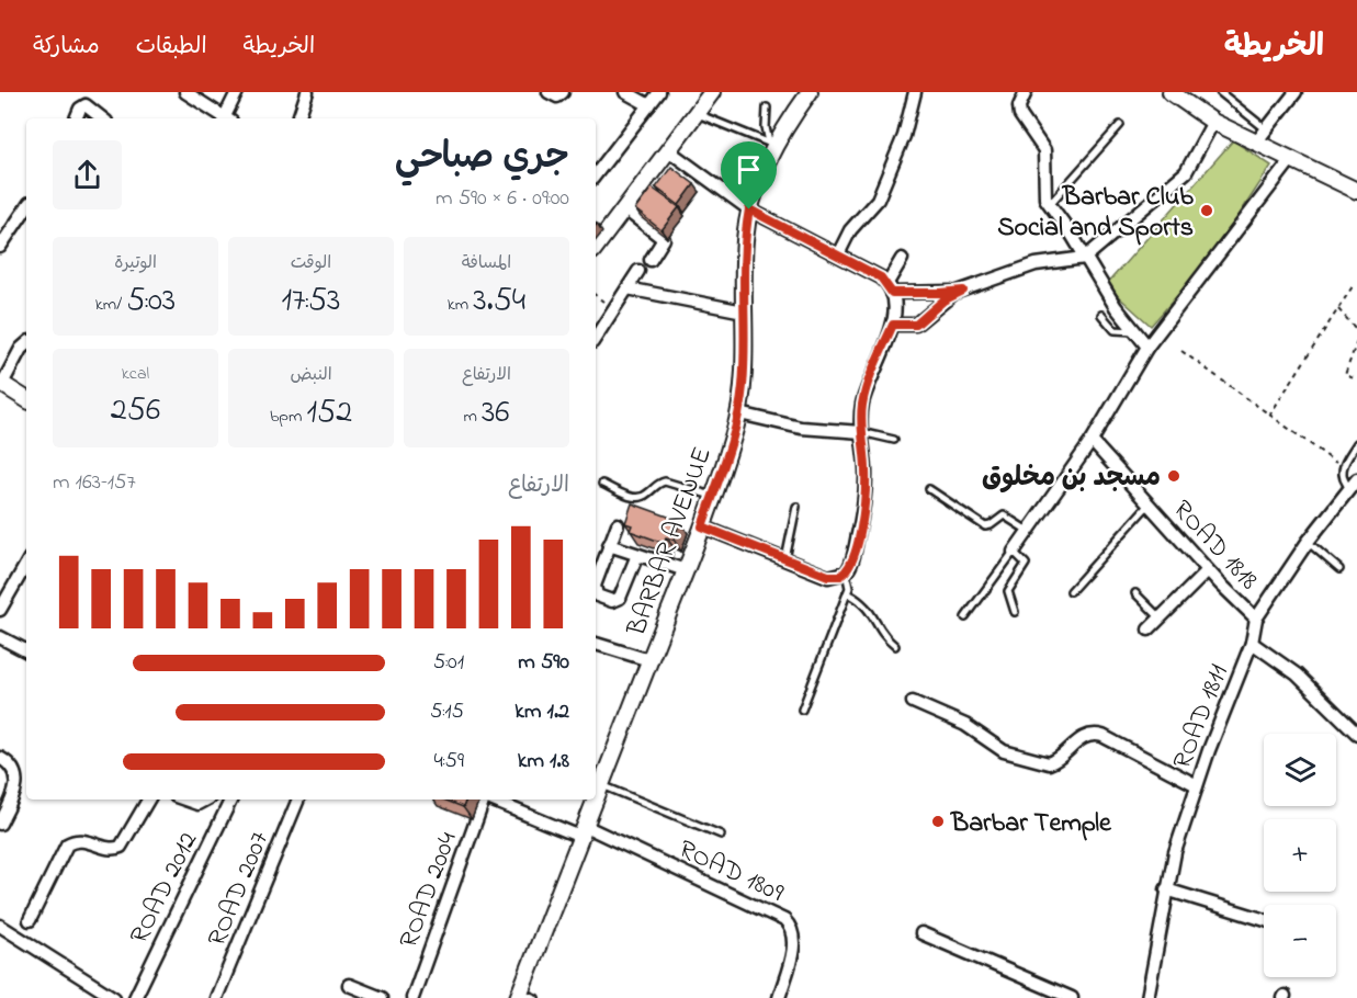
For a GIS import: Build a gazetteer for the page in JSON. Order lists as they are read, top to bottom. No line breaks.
{"streets":{"street":["BARBAR AVENUE","ROAD 1818","ROAD 1811","ROAD 1809","ROAD 2012","ROAD 2007","ROAD 2004"]},"crossings":[["BARBAR AVENUE","ROAD 1809"],["ROAD 1818","ROAD 1811"]],"places":["Barbar Club Social and Sports","مسجد بن مخلوق","Barbar Temple"],"page":{"header":"الخريطة","nav":["الخريطة","الطبقات","مشاركة"],"heading":["جري صباحي","09:00 · 6 × 590 m"],"stats":[["المسافة","3.54 km"],["الوقت","17:53"],["الوتيرة","5:03 /km"],["الارتفاع","36 m"],["النبض","152 bpm"],["kcal","256"]],"chart":["الارتفاع","157–163 m"],"list":[{"name":"590 m","note":"5:01"},{"name":"1.2 km","note":"5:15"},{"name":"1.8 km","note":"4:59"}],"map_buttons":["+","−"]}}
